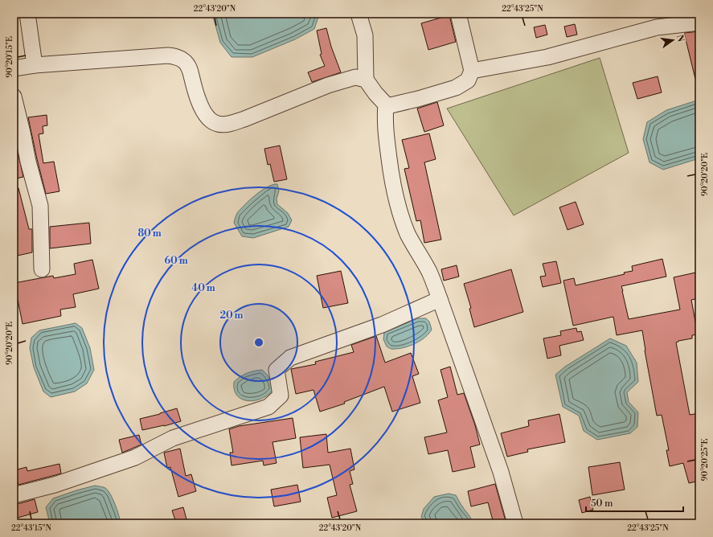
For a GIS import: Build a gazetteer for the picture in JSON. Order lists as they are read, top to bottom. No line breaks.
{"scale_bar":"50 m","north":"right","coordinates":["22°43'20\"N","22°43'25\"N","90°20'15\"E","90°20'20\"E","90°20'25\"E","22°43'15\"N"],"rings":["80 m","60 m","40 m","20 m"]}
